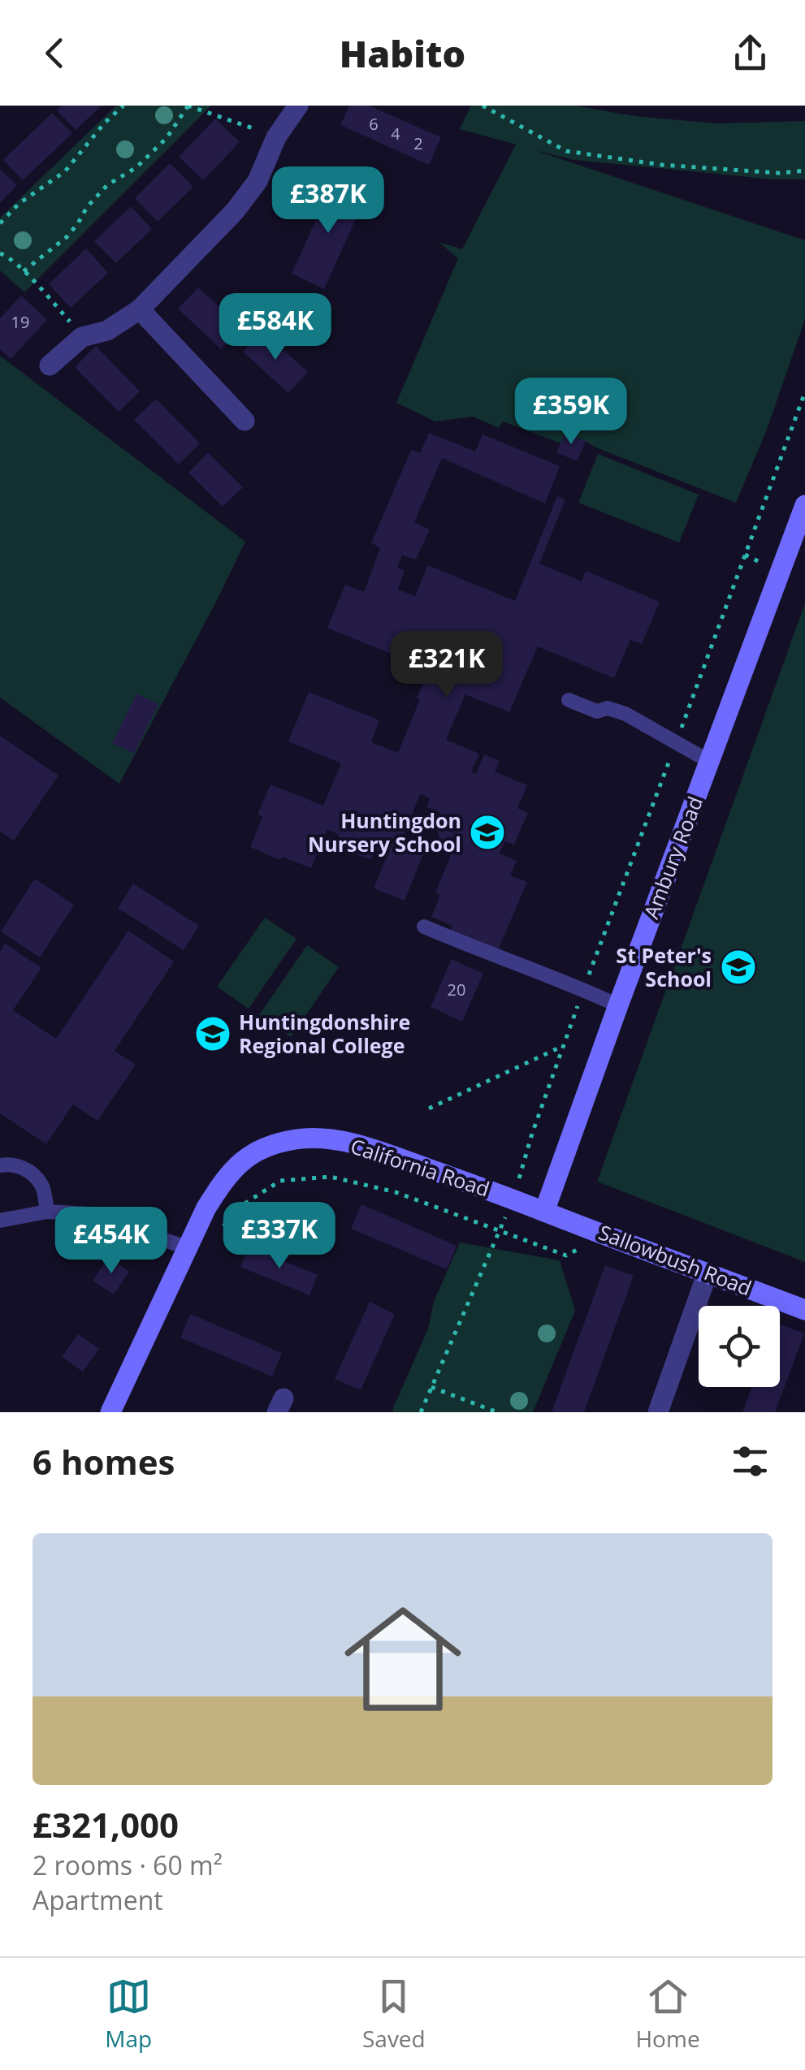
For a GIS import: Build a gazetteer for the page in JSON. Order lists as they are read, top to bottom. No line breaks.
{"streets":{"street":["Ambury Road","California Road","Sallowbush Road"]},"crossings":[["Ambury Road","California Road"],["Ambury Road","Sallowbush Road"],["California Road","Sallowbush Road"]],"places":{"school or university":["Huntingdon Nursery School","St Peter's School","Huntingdonshire Regional College"]},"house_numbers":["6","4","2","19","20"],"page":{"header":"Habito","price":["£387K","£584K","£359K","£321K","£337K","£454K"],"heading":"6 homes","list":[{"name":"£321,000","note":"2 rooms · 60 m² · Apartment"}],"tabs":["Map","Saved","Home"]}}
